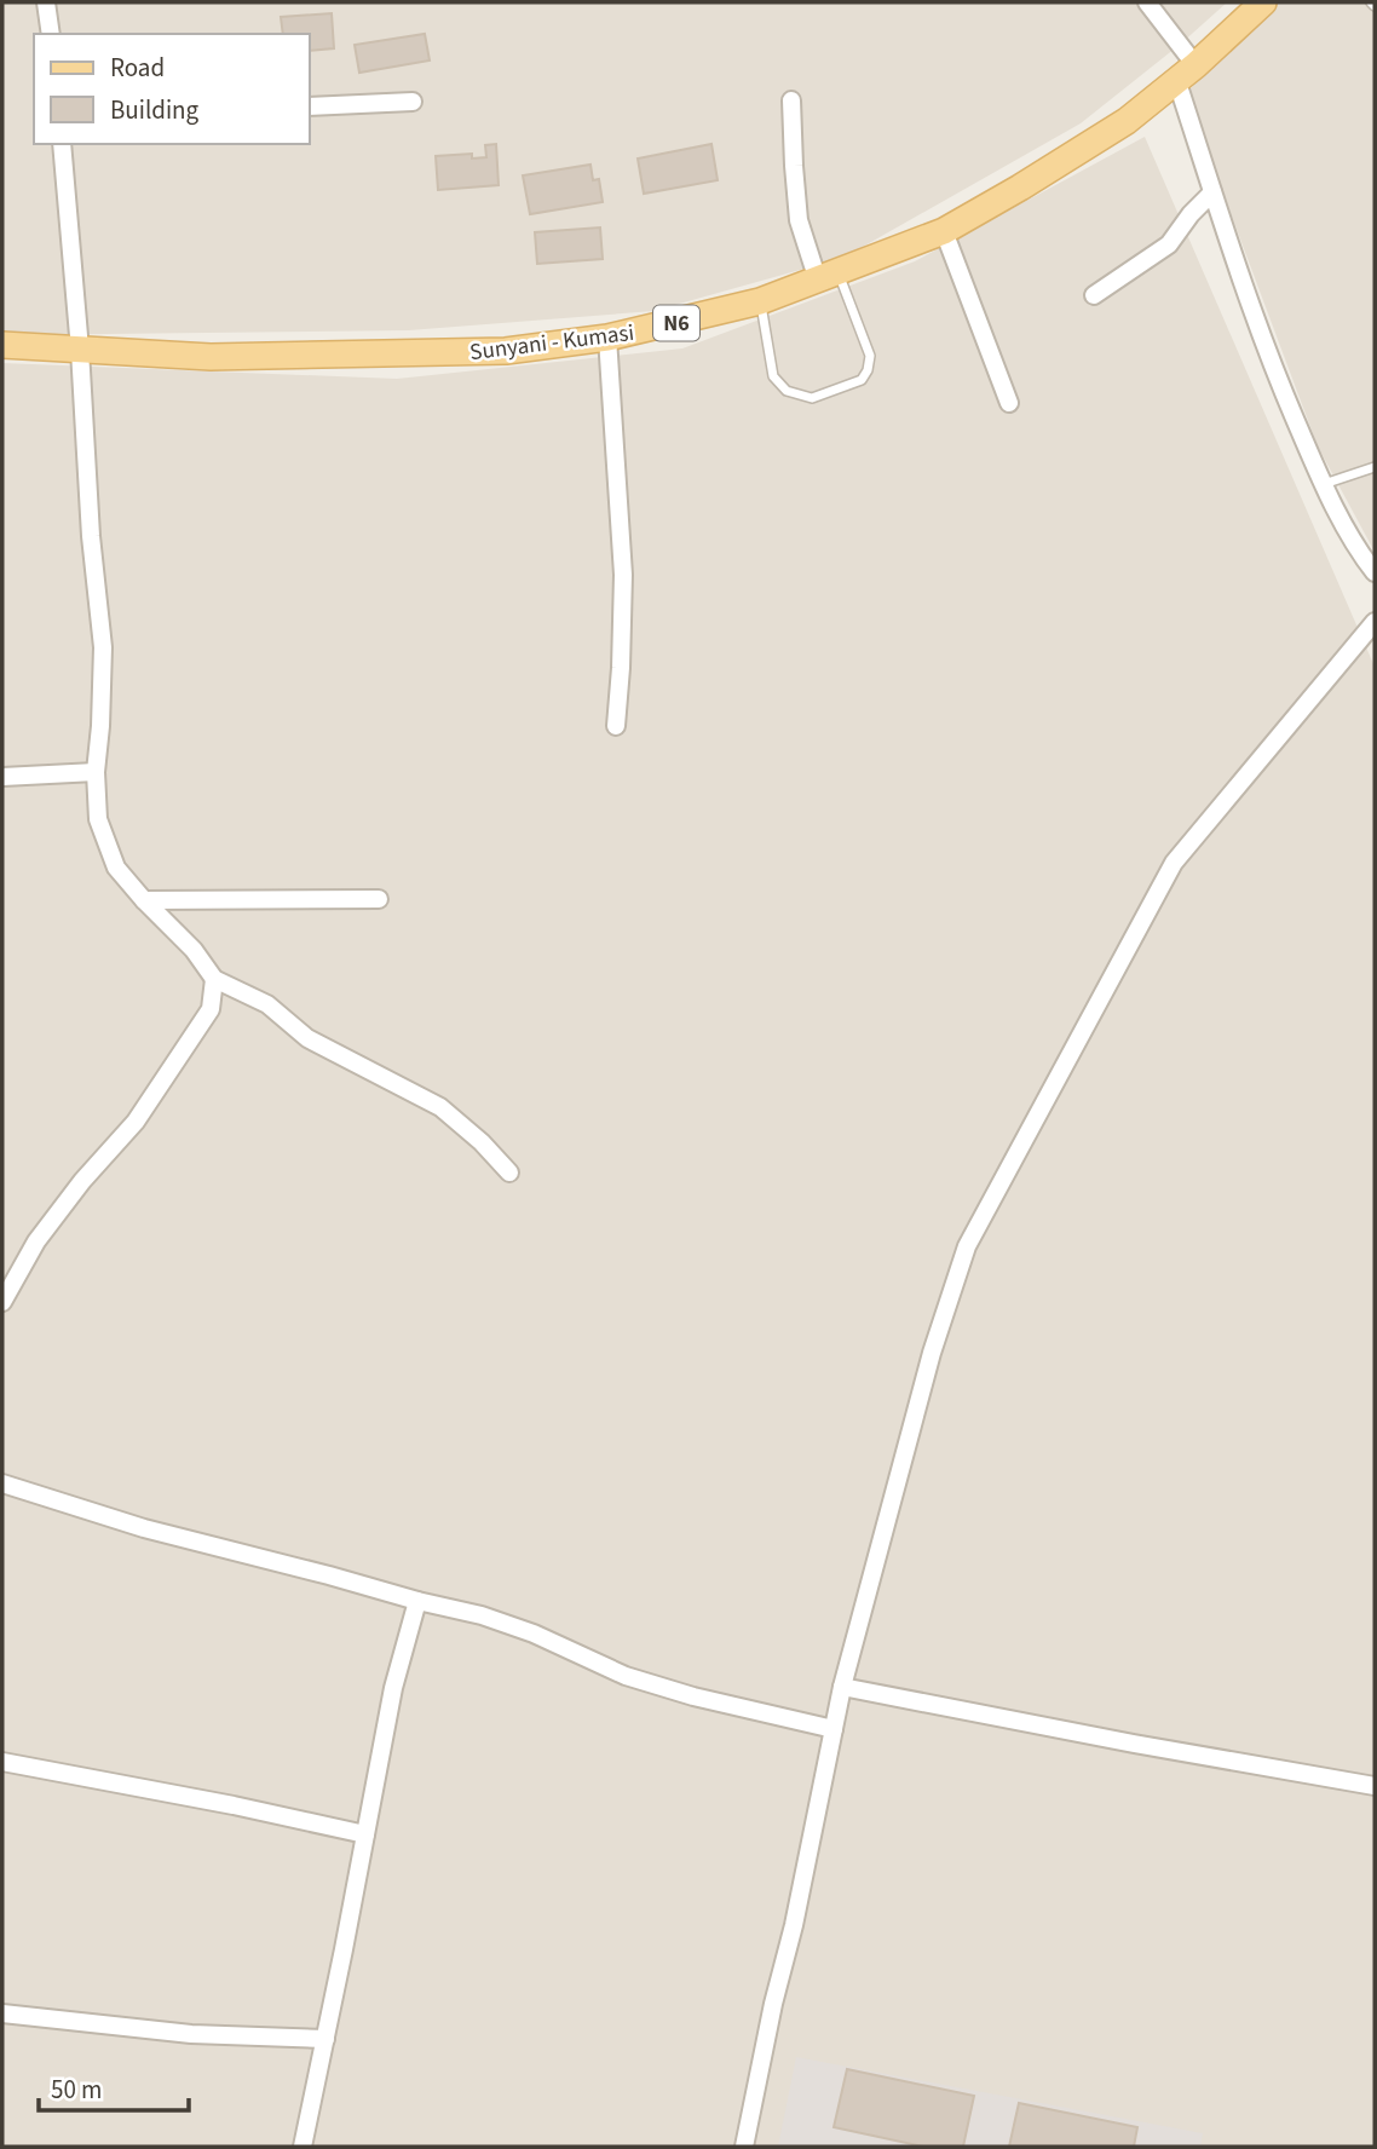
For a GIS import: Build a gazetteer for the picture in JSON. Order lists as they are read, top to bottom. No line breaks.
{"streets":{"main road":["N6","Sunyani - Kumasi"]},"legend":["Road","Building"],"scale_bar":"50 m"}
